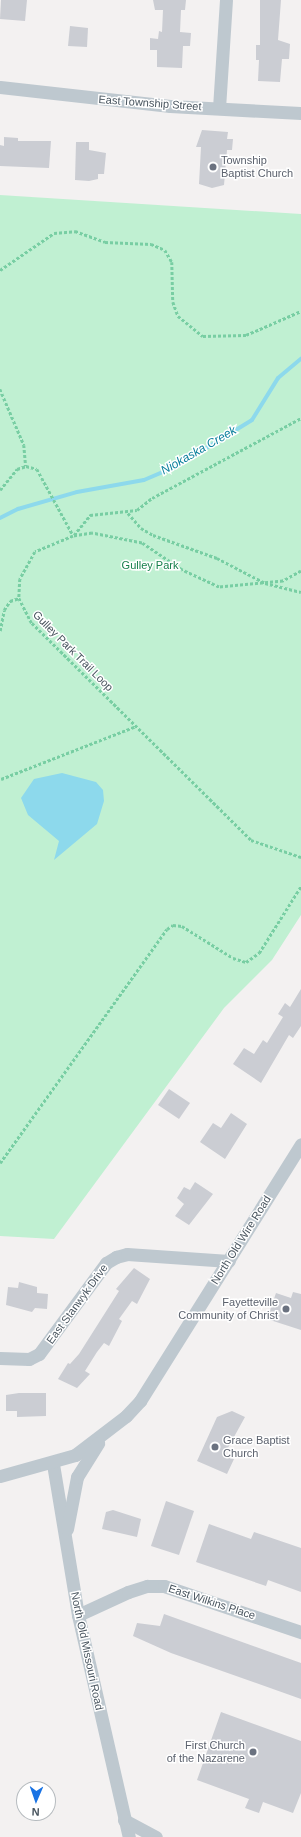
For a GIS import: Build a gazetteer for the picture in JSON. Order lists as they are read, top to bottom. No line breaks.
{"streets":{"street":["East Township Street","North Old Wire Road","East Stanwyk Drive","East Wilkins Place","North Old Missouri Road"],"path":["Gulley Park Trail Loop"]},"crossings":[["North Old Wire Road","East Stanwyk Drive"],["North Old Wire Road","North Old Missouri Road"],["East Wilkins Place","North Old Missouri Road"]],"water":["Niokaska Creek"],"parks":["Gulley Park"],"places":["Township Baptist Church","Fayetteville Community of Christ","Grace Baptist Church","First Church of the Nazarene"],"north":"bottom"}
